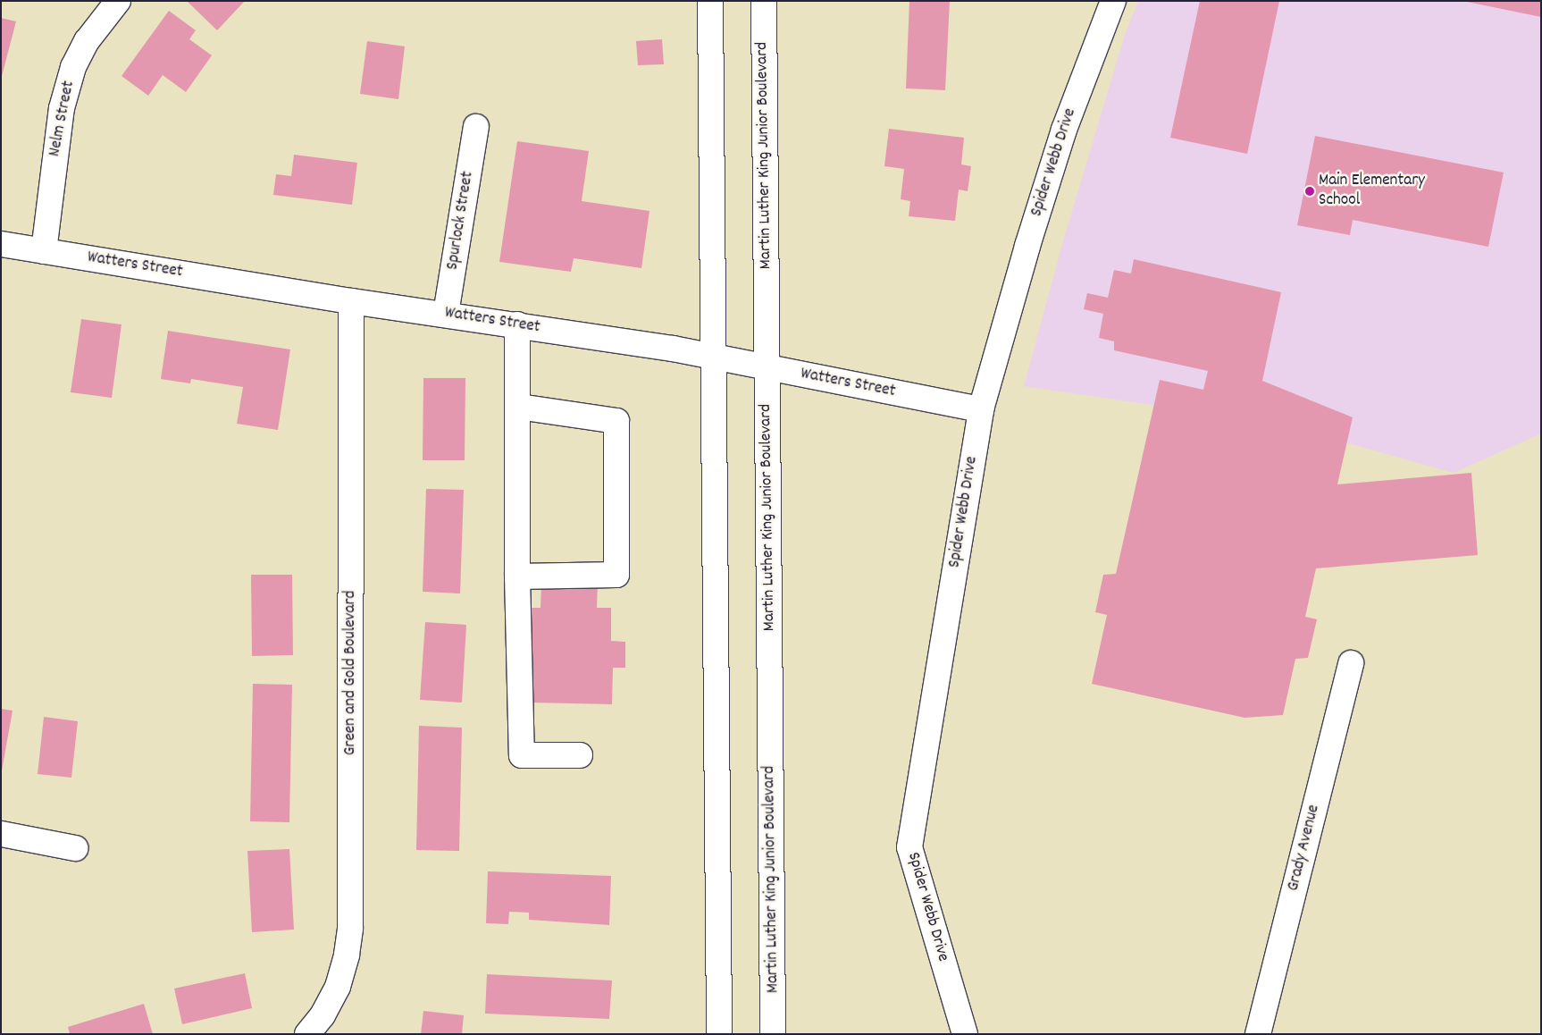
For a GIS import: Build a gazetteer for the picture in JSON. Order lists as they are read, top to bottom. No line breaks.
{"streets":{"street":["Nelm Street","Martin Luther King Junior Boulevard","Spider Webb Drive","Spurlock Street","Watters Street","Green and Gold Boulevard","Grady Avenue"]},"crossings":[["Nelm Street","Watters Street"],["Martin Luther King Junior Boulevard","Watters Street"],["Spider Webb Drive","Watters Street"],["Spurlock Street","Watters Street"],["Watters Street","Green and Gold Boulevard"]],"places":["Main Elementary School"]}
